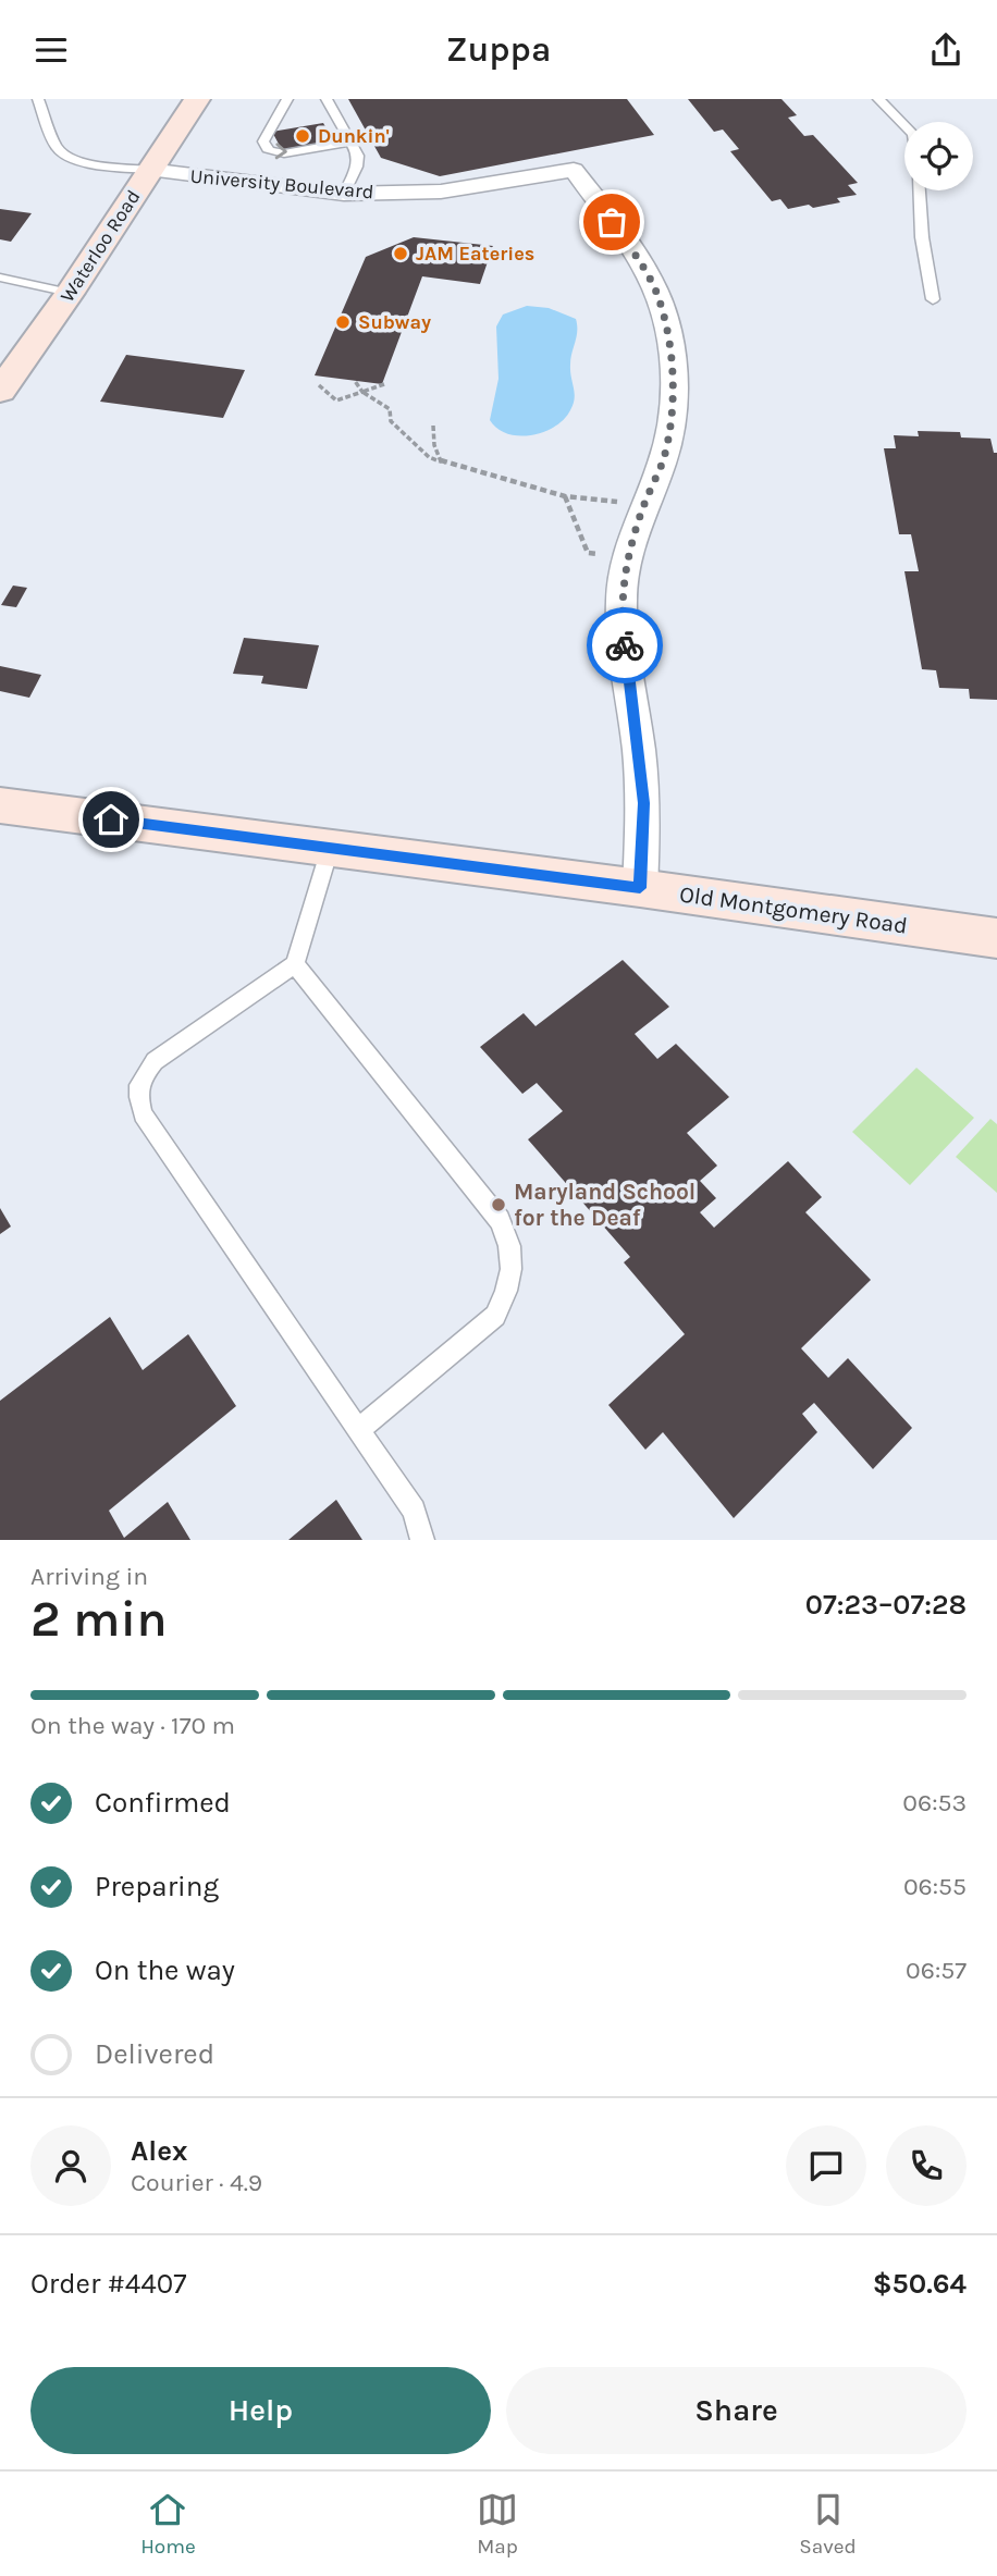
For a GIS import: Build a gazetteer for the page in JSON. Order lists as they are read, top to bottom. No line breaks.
{"streets":{"street":["University Boulevard","Waterloo Road","Old Montgomery Road"]},"crossings":[["University Boulevard","Waterloo Road"],["University Boulevard","Old Montgomery Road"]],"places":["Dunkin'","JAM Eateries","Subway","Maryland School for the Deaf"],"page":{"header":"Zuppa","heading":["2 min","Arriving in","07:23–07:28"],"panel":["Alex","Courier · 4.9","Order #4407","$50.64"],"bar":"On the way · 170 m","list":[["Confirmed","06:53"],["Preparing","06:55"],["On the way","06:57"],"Delivered"],"buttons":["Help","Share"],"tabs":["Home","Map","Saved"]}}
